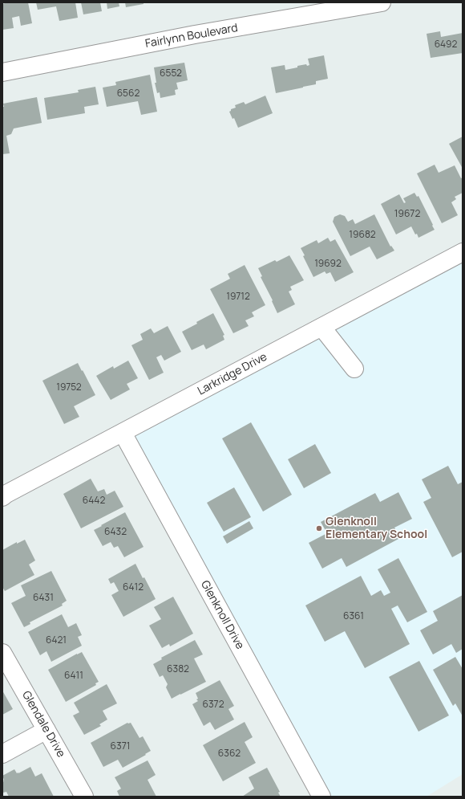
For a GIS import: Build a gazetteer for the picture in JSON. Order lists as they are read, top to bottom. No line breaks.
{"streets":{"street":["Fairlynn Boulevard","Larkridge Drive","Glenknoll Drive","Glendale Drive"]},"crossings":[["Larkridge Drive","Glenknoll Drive"]],"places":["Glenknoll Elementary School"],"house_numbers":["6492","6552","6562","19672","19682","19692","19712","19752","6442","6432","6412","6431","6361","6421","6382","6411","6372","6371","6362"]}
